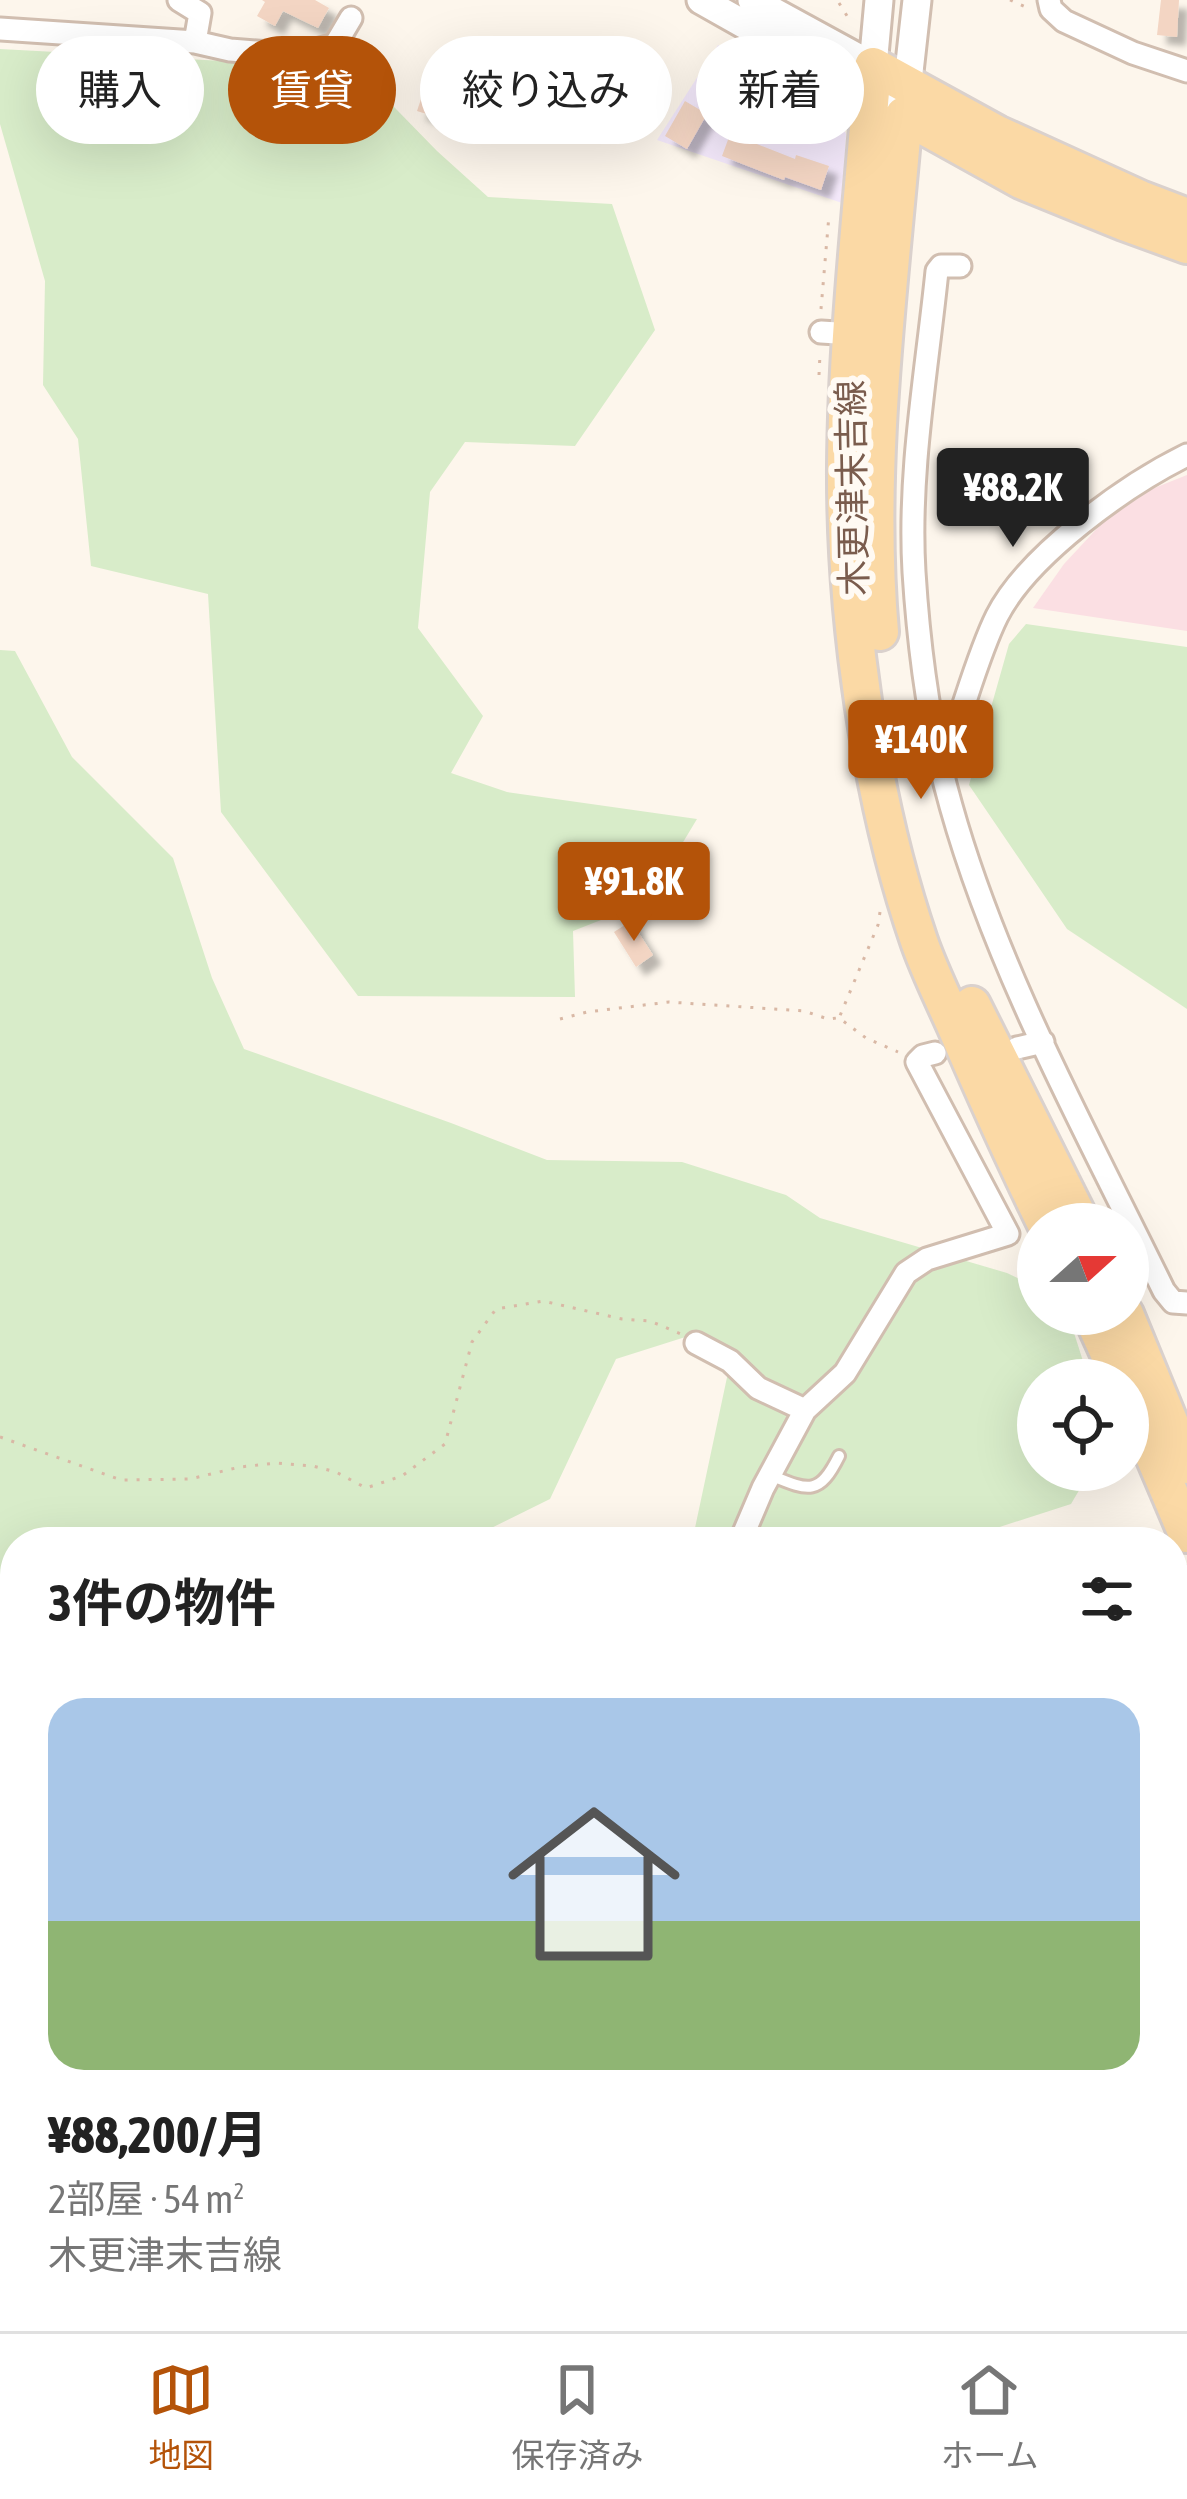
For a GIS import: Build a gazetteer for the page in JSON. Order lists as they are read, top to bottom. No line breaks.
{"streets":{"main road":["木更津末吉線"]},"north":"right","page":{"chip":["購入","賃貸","絞り込み","新着"],"price":["¥88.2K","¥140K","¥91.8K"],"heading":"3件の物件","list":[{"name":"¥88,200/月","note":"2部屋 · 54 m² · 木更津末吉線"}],"tabs":["地図","保存済み","ホーム"]}}
